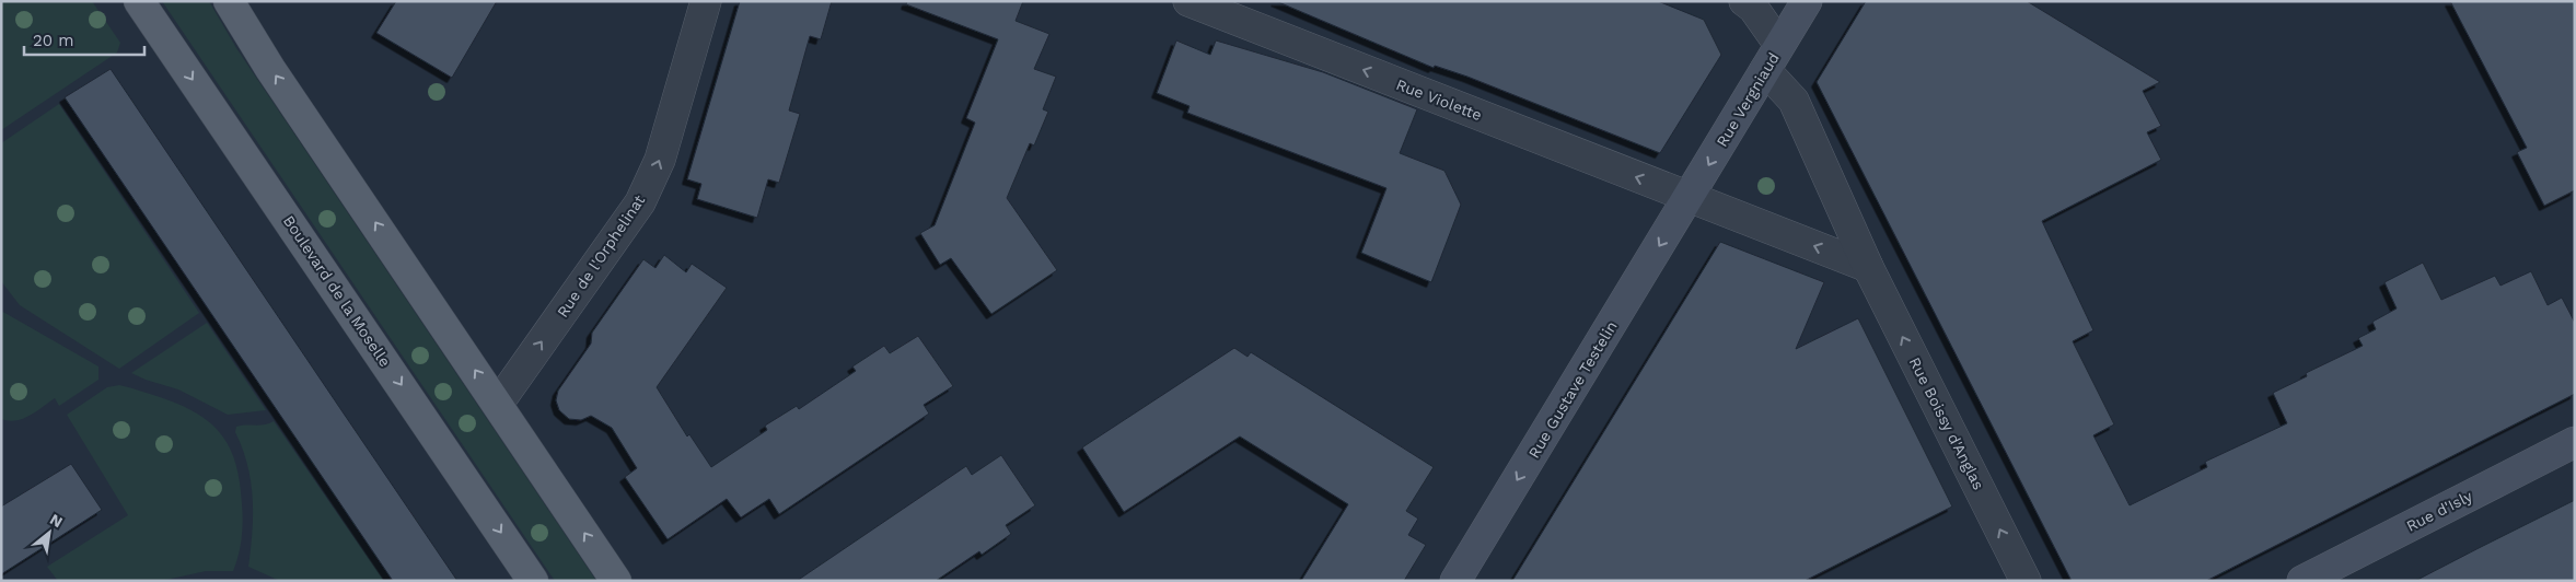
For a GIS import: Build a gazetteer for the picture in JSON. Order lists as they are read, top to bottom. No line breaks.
{"streets":{"main road":["Boulevard de la Moselle"],"street":["Rue Violette","Rue Vergniaud","Rue de l'Orphelinat","Rue Gustave Testelin","Rue Boissy d'Anglas","Rue d'Isly"]},"crossings":[["Rue Violette","Rue Vergniaud"],["Rue Violette","Rue Gustave Testelin"],["Rue Vergniaud","Rue Gustave Testelin"],["Rue Vergniaud","Rue Boissy d'Anglas"]],"one_way":["Rue Violette","Rue Vergniaud","Rue de l'Orphelinat","Rue Gustave Testelin","Rue Boissy d'Anglas"],"scale_bar":"20 m","north":"top right"}
